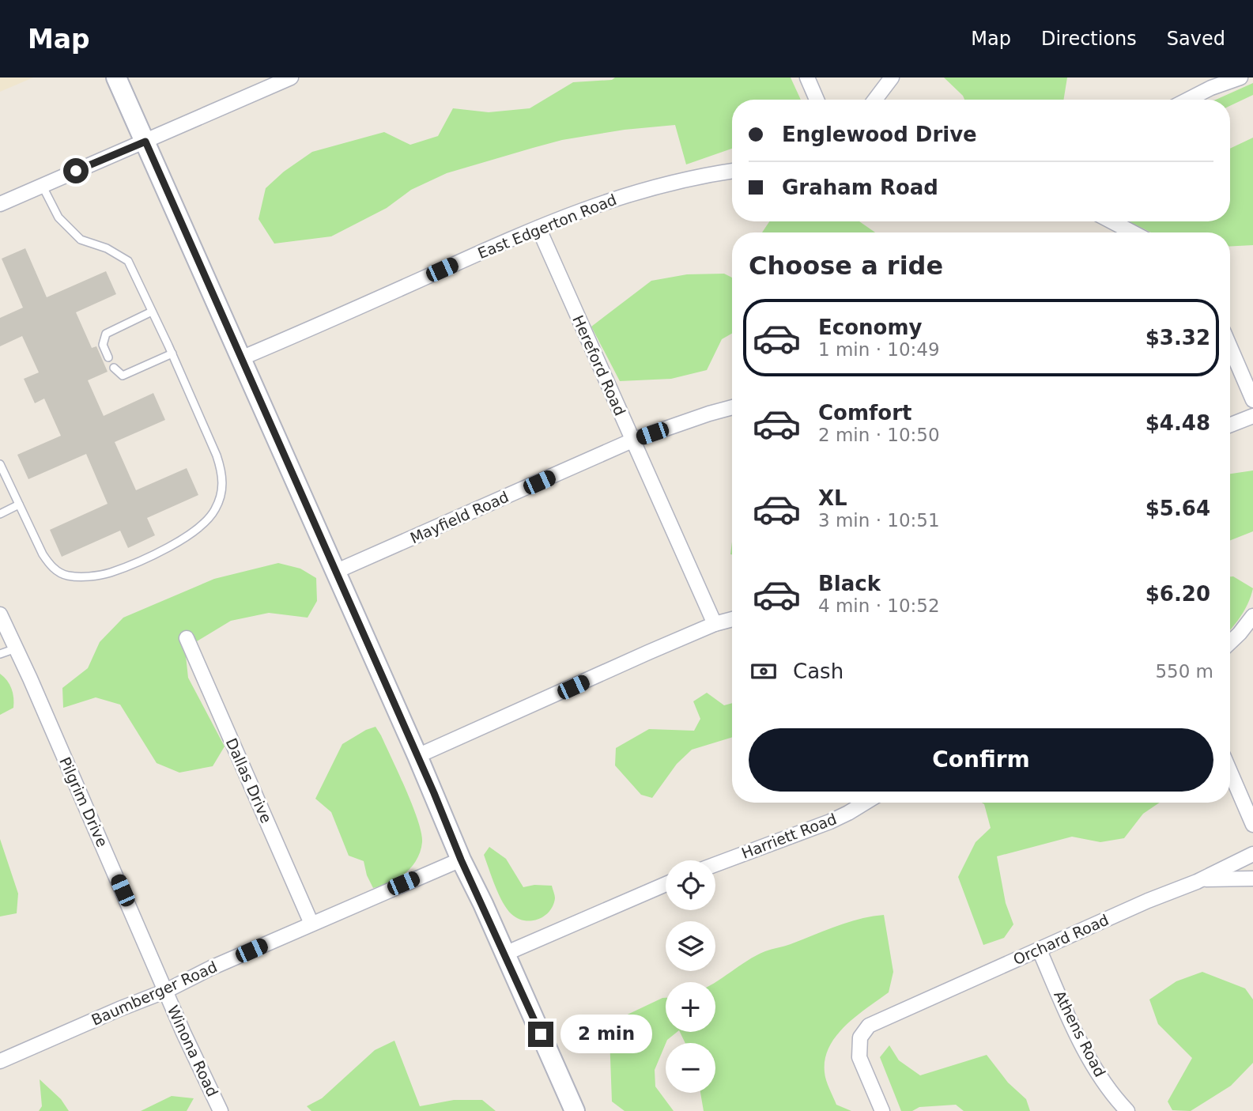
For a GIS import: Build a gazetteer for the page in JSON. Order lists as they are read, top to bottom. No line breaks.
{"streets":{"street":["East Edgerton Road","Hereford Road","Mayfield Road","Dallas Drive","Pilgrim Drive","Harriett Road","Orchard Road","Baumberger Road","Athens Road","Winona Road"]},"crossings":[["East Edgerton Road","Hereford Road"],["Hereford Road","Mayfield Road"],["Dallas Drive","Baumberger Road"],["Pilgrim Drive","Baumberger Road"],["Pilgrim Drive","Winona Road"],["Orchard Road","Athens Road"],["Baumberger Road","Winona Road"]],"page":{"header":"Map","nav":["Map","Directions","Saved"],"banner":["Englewood Drive","Graham Road"],"heading":"Choose a ride","list":[{"name":"Economy","note":"1 min · 10:49","value":"$3.32"},{"name":"Comfort","note":"2 min · 10:50","value":"$4.48"},{"name":"XL","note":"3 min · 10:51","value":"$5.64"},{"name":"Black","note":"4 min · 10:52","value":"$6.20"}],"pay":["Cash","550 m"],"buttons":"Confirm","map_buttons":["+","−"],"bubble":"2 min"}}
